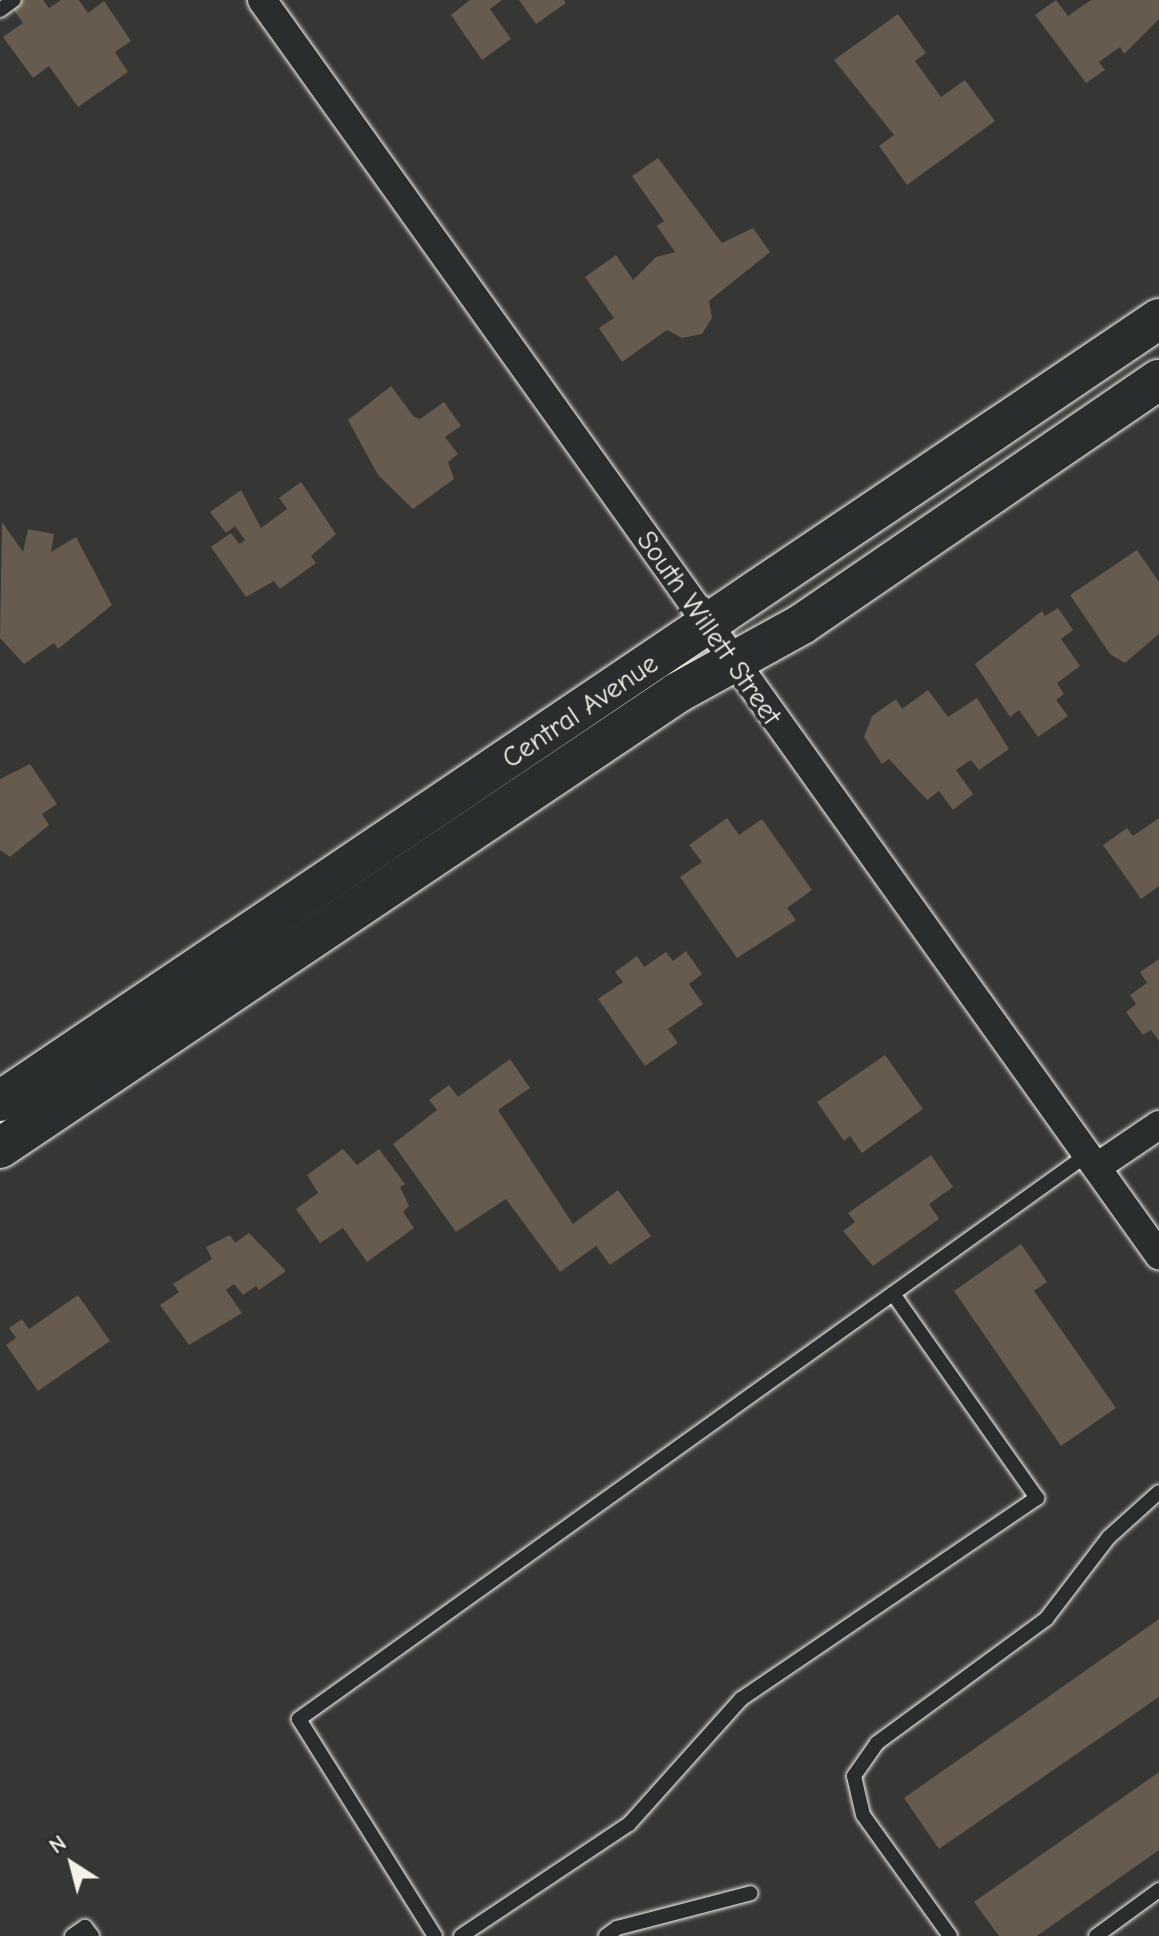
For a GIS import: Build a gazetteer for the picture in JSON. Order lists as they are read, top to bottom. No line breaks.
{"streets":{"main road":["Central Avenue"],"street":["South Willett Street"]},"crossings":[["South Willett Street","Central Avenue"]],"north":"top left"}
